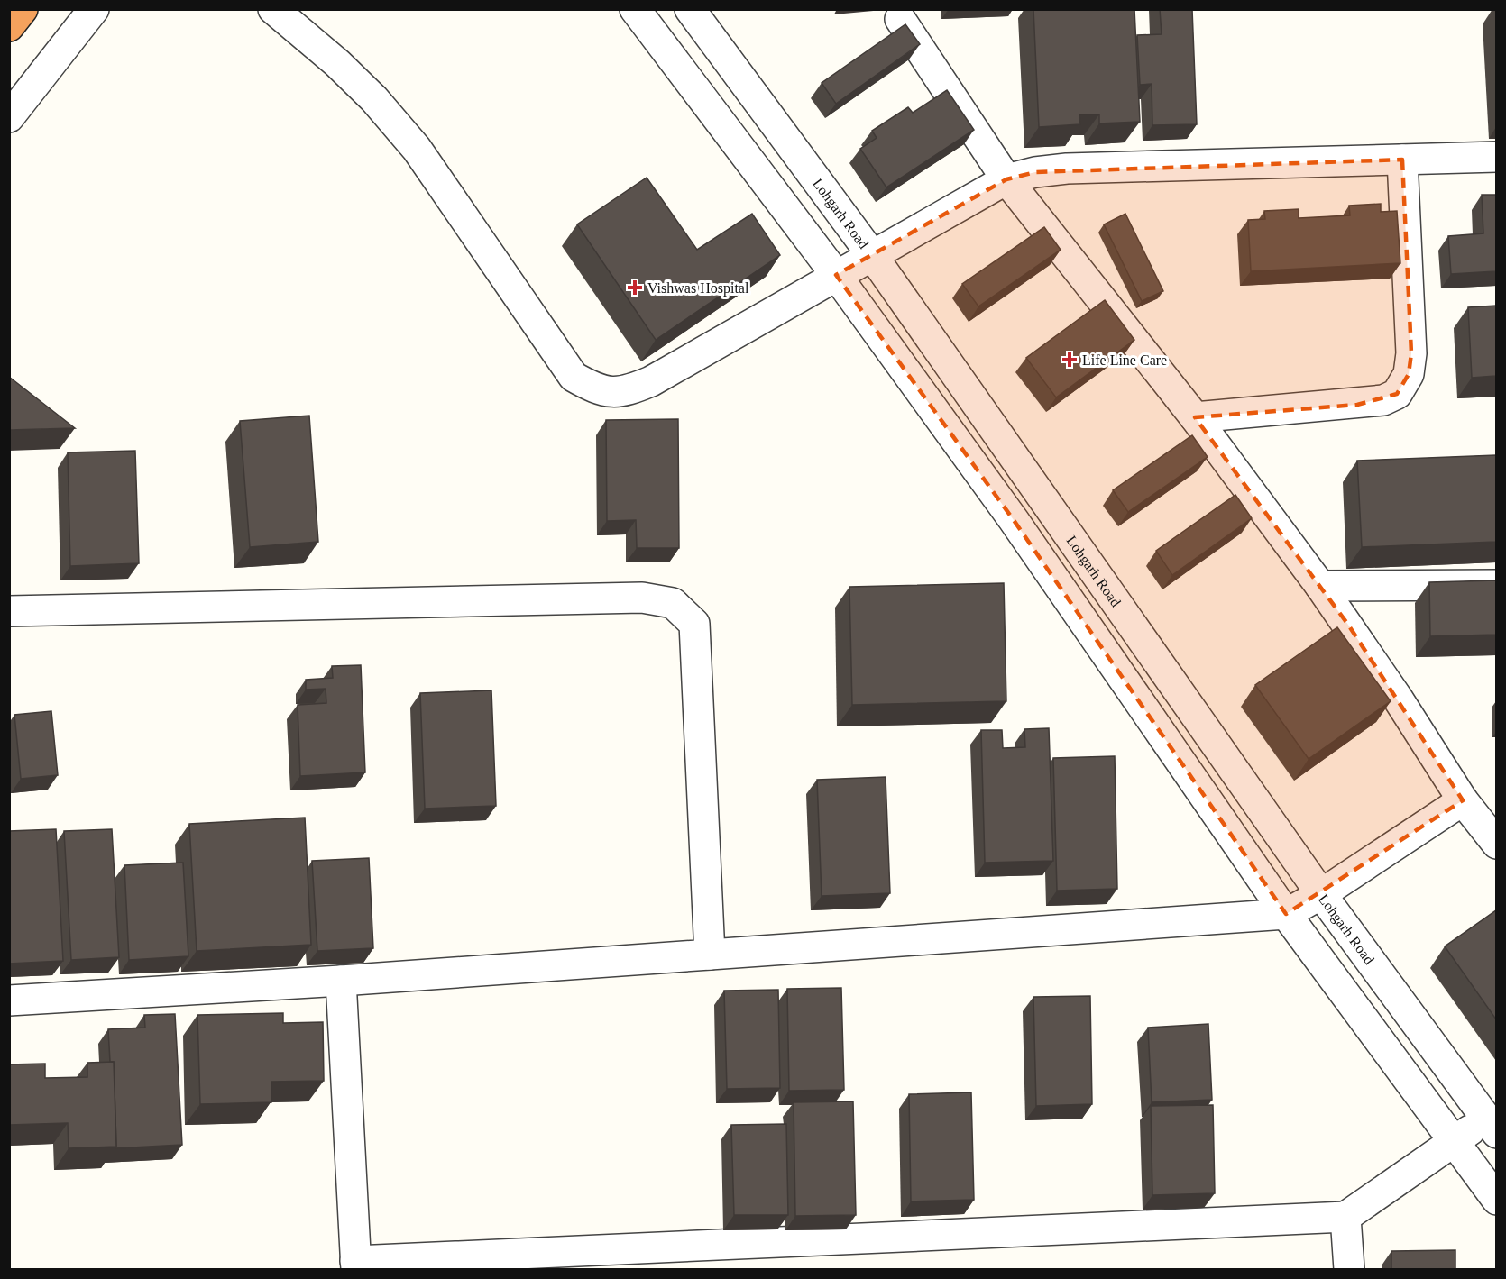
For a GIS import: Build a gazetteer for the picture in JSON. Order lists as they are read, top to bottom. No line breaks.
{"streets":{"street":["Lohgarh Road"]},"places":{"health":["Vishwas Hospital","Life Line Care"]}}
